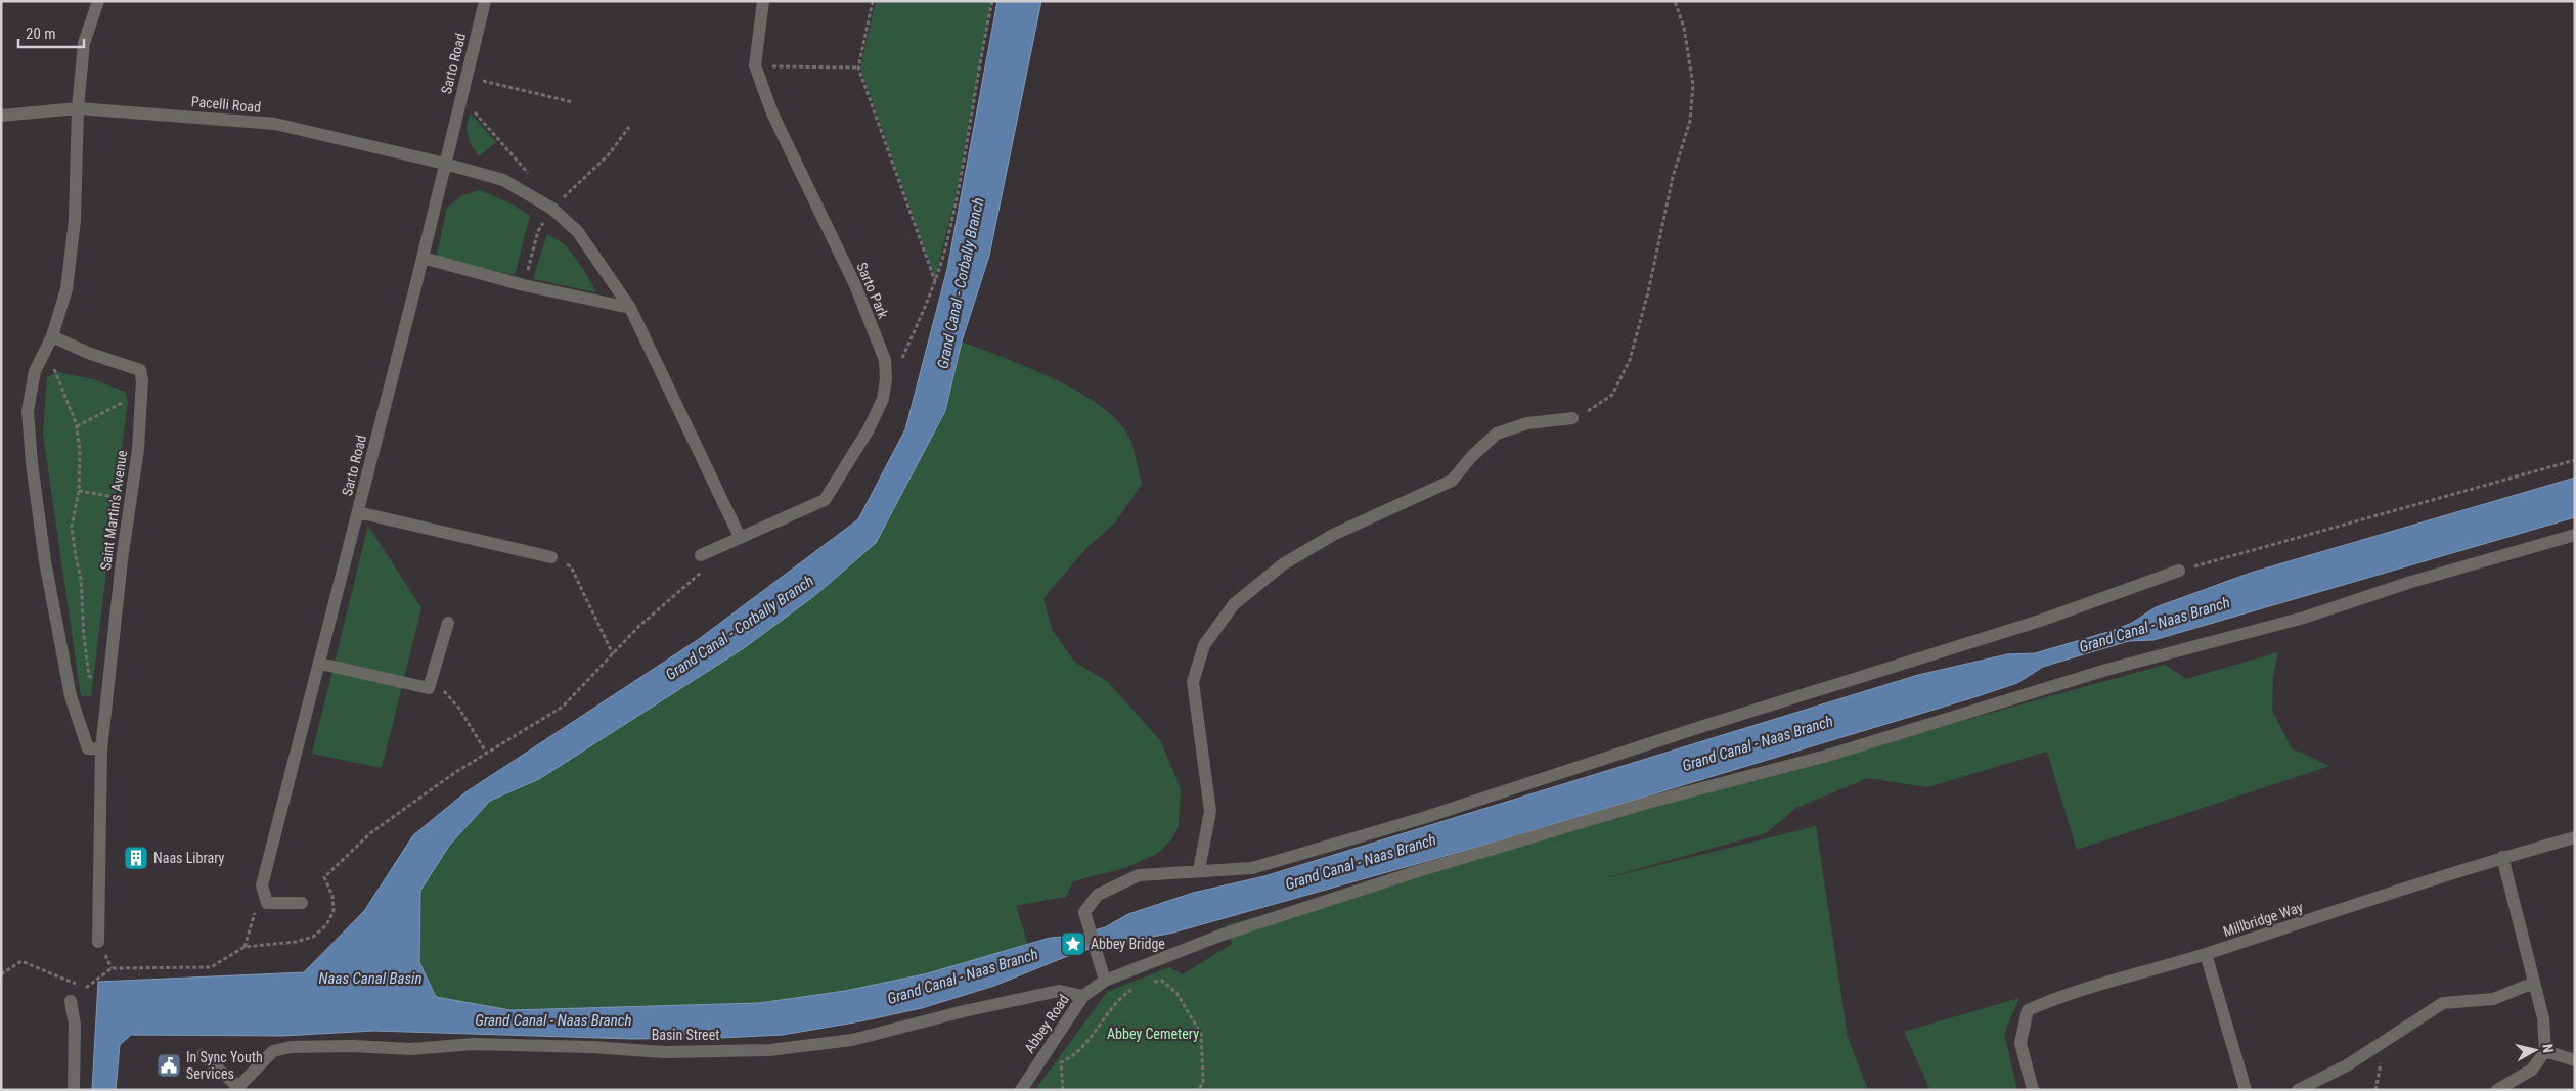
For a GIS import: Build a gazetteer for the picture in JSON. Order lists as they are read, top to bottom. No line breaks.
{"streets":{"street":["Sarto Road","Pacelli Road","Sarto Park","Saint Martin's Avenue","Millbridge Way","Abbey Road","Basin Street"]},"crossings":[["Sarto Road","Pacelli Road"],["Abbey Road","Basin Street"]],"water":["Grand Canal - Corbally Branch","Grand Canal - Naas Branch","Naas Canal Basin"],"parks":["Abbey Cemetery"],"places":{"building":["Naas Library"],"place":["Abbey Bridge"],"public building":["In Sync Youth Services"]},"scale_bar":"20 m","north":"right"}
